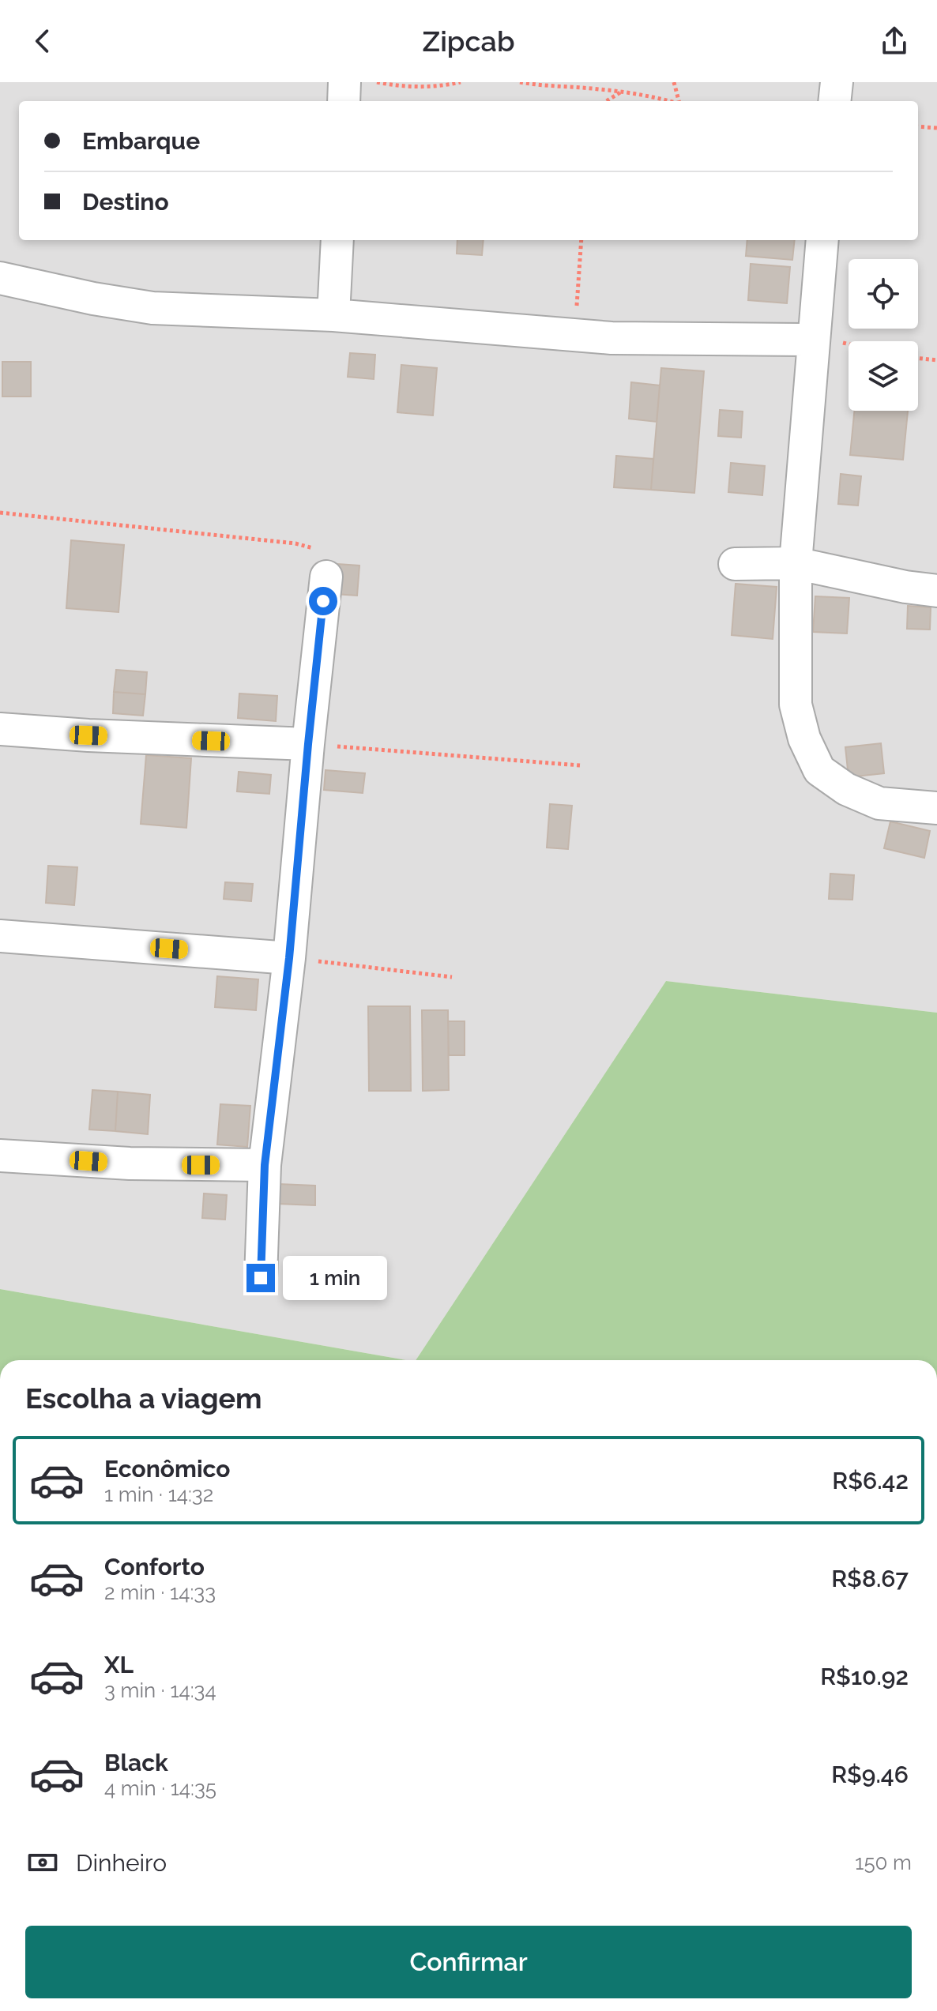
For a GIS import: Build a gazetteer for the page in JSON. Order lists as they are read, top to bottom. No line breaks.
{"page":{"header":"Zipcab","banner":["Embarque","Destino"],"bubble":"1 min","heading":"Escolha a viagem","list":[{"name":"Econômico","note":"1 min · 14:32","value":"R$6.42"},{"name":"Conforto","note":"2 min · 14:33","value":"R$8.67"},{"name":"XL","note":"3 min · 14:34","value":"R$10.92"},{"name":"Black","note":"4 min · 14:35","value":"R$9.46"}],"pay":["Dinheiro","150 m"],"buttons":"Confirmar"}}
